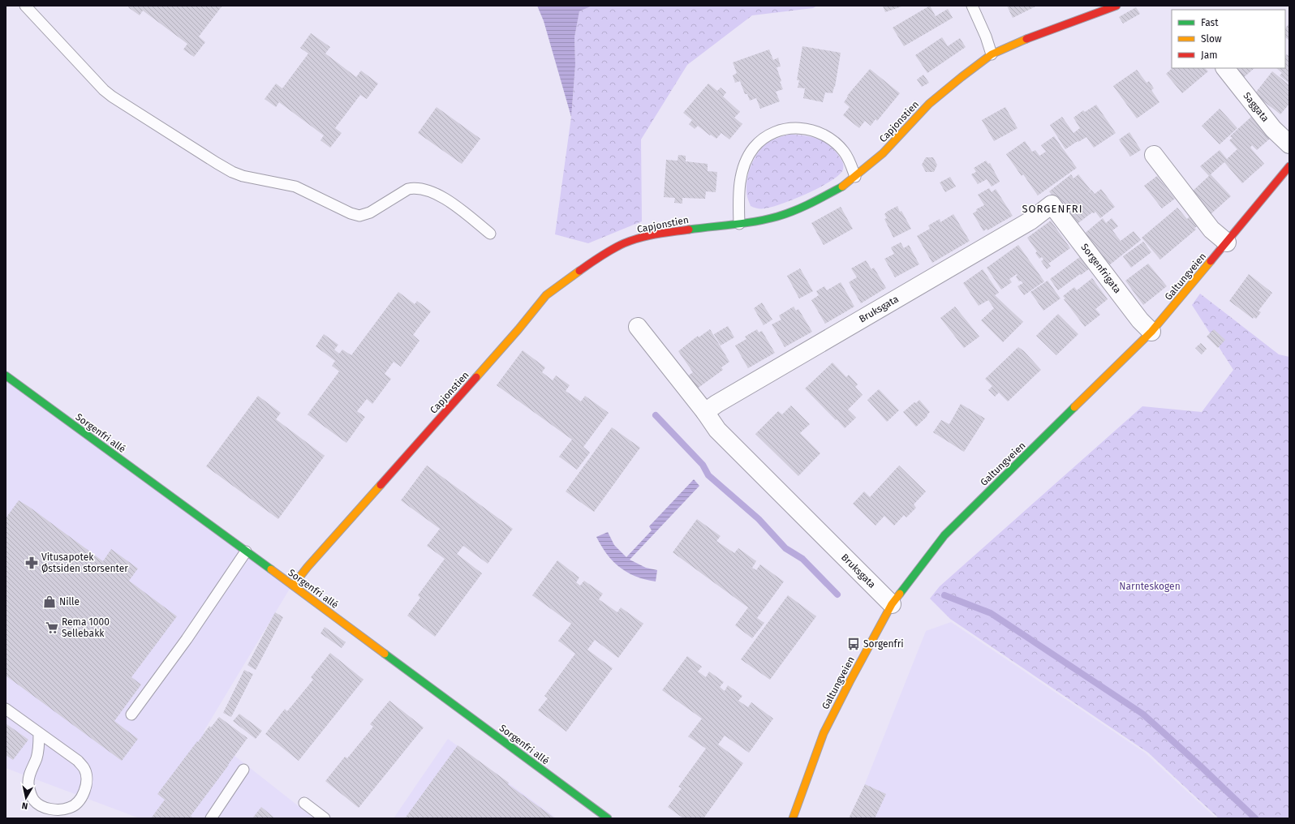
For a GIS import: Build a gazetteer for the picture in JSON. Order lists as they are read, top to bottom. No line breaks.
{"streets":{"street":["Saggata","Capjonstien","Sorgenfrigata","Galtungveien","Bruksgata","Sorgenfri allé"]},"crossings":[["Capjonstien","Sorgenfri allé"],["Sorgenfrigata","Galtungveien"],["Sorgenfrigata","Bruksgata"],["Galtungveien","Bruksgata"]],"districts":["SORGENFRI"],"parks":["Narnteskogen"],"places":{"pharmacy":["Vitusapotek Østsiden storsenter"],"shop":["Nille"],"supermarket":["Rema 1000 Sellebakk"],"bus stop":["Sorgenfri"]},"legend":["Fast","Slow","Jam"],"north":"bottom"}
